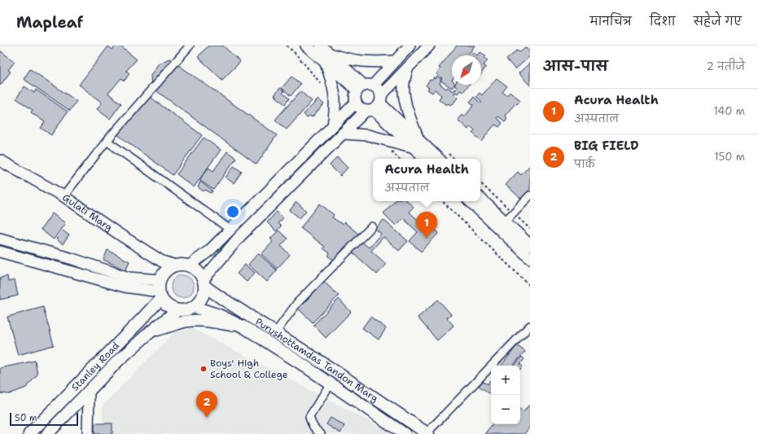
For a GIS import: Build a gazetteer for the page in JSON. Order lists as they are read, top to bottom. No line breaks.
{"streets":{"main road":["Purushottamdas Tandon Marg","Stanley Road"],"street":["Gulati Marg"]},"crossings":[["Gulati Marg","Purushottamdas Tandon Marg"],["Gulati Marg","Stanley Road"],["Purushottamdas Tandon Marg","Stanley Road"]],"places":["Boys' High School & College"],"scale_bar":"50 m","north":"bottom left","page":{"header":"Mapleaf","nav":["मानचित्र","दिशा","सहेजे गए"],"heading":["आस-पास","2 नतीजे"],"list":[{"mark":"1","name":"Acura Health","note":"अस्पताल","value":"140 m"},{"mark":"2","name":"BIG FIELD","note":"पार्क","value":"150 m"}],"popup":["Acura Health","अस्पताल"],"pins":["1","2"],"map_buttons":["+","−"],"scale":"50 m"}}
